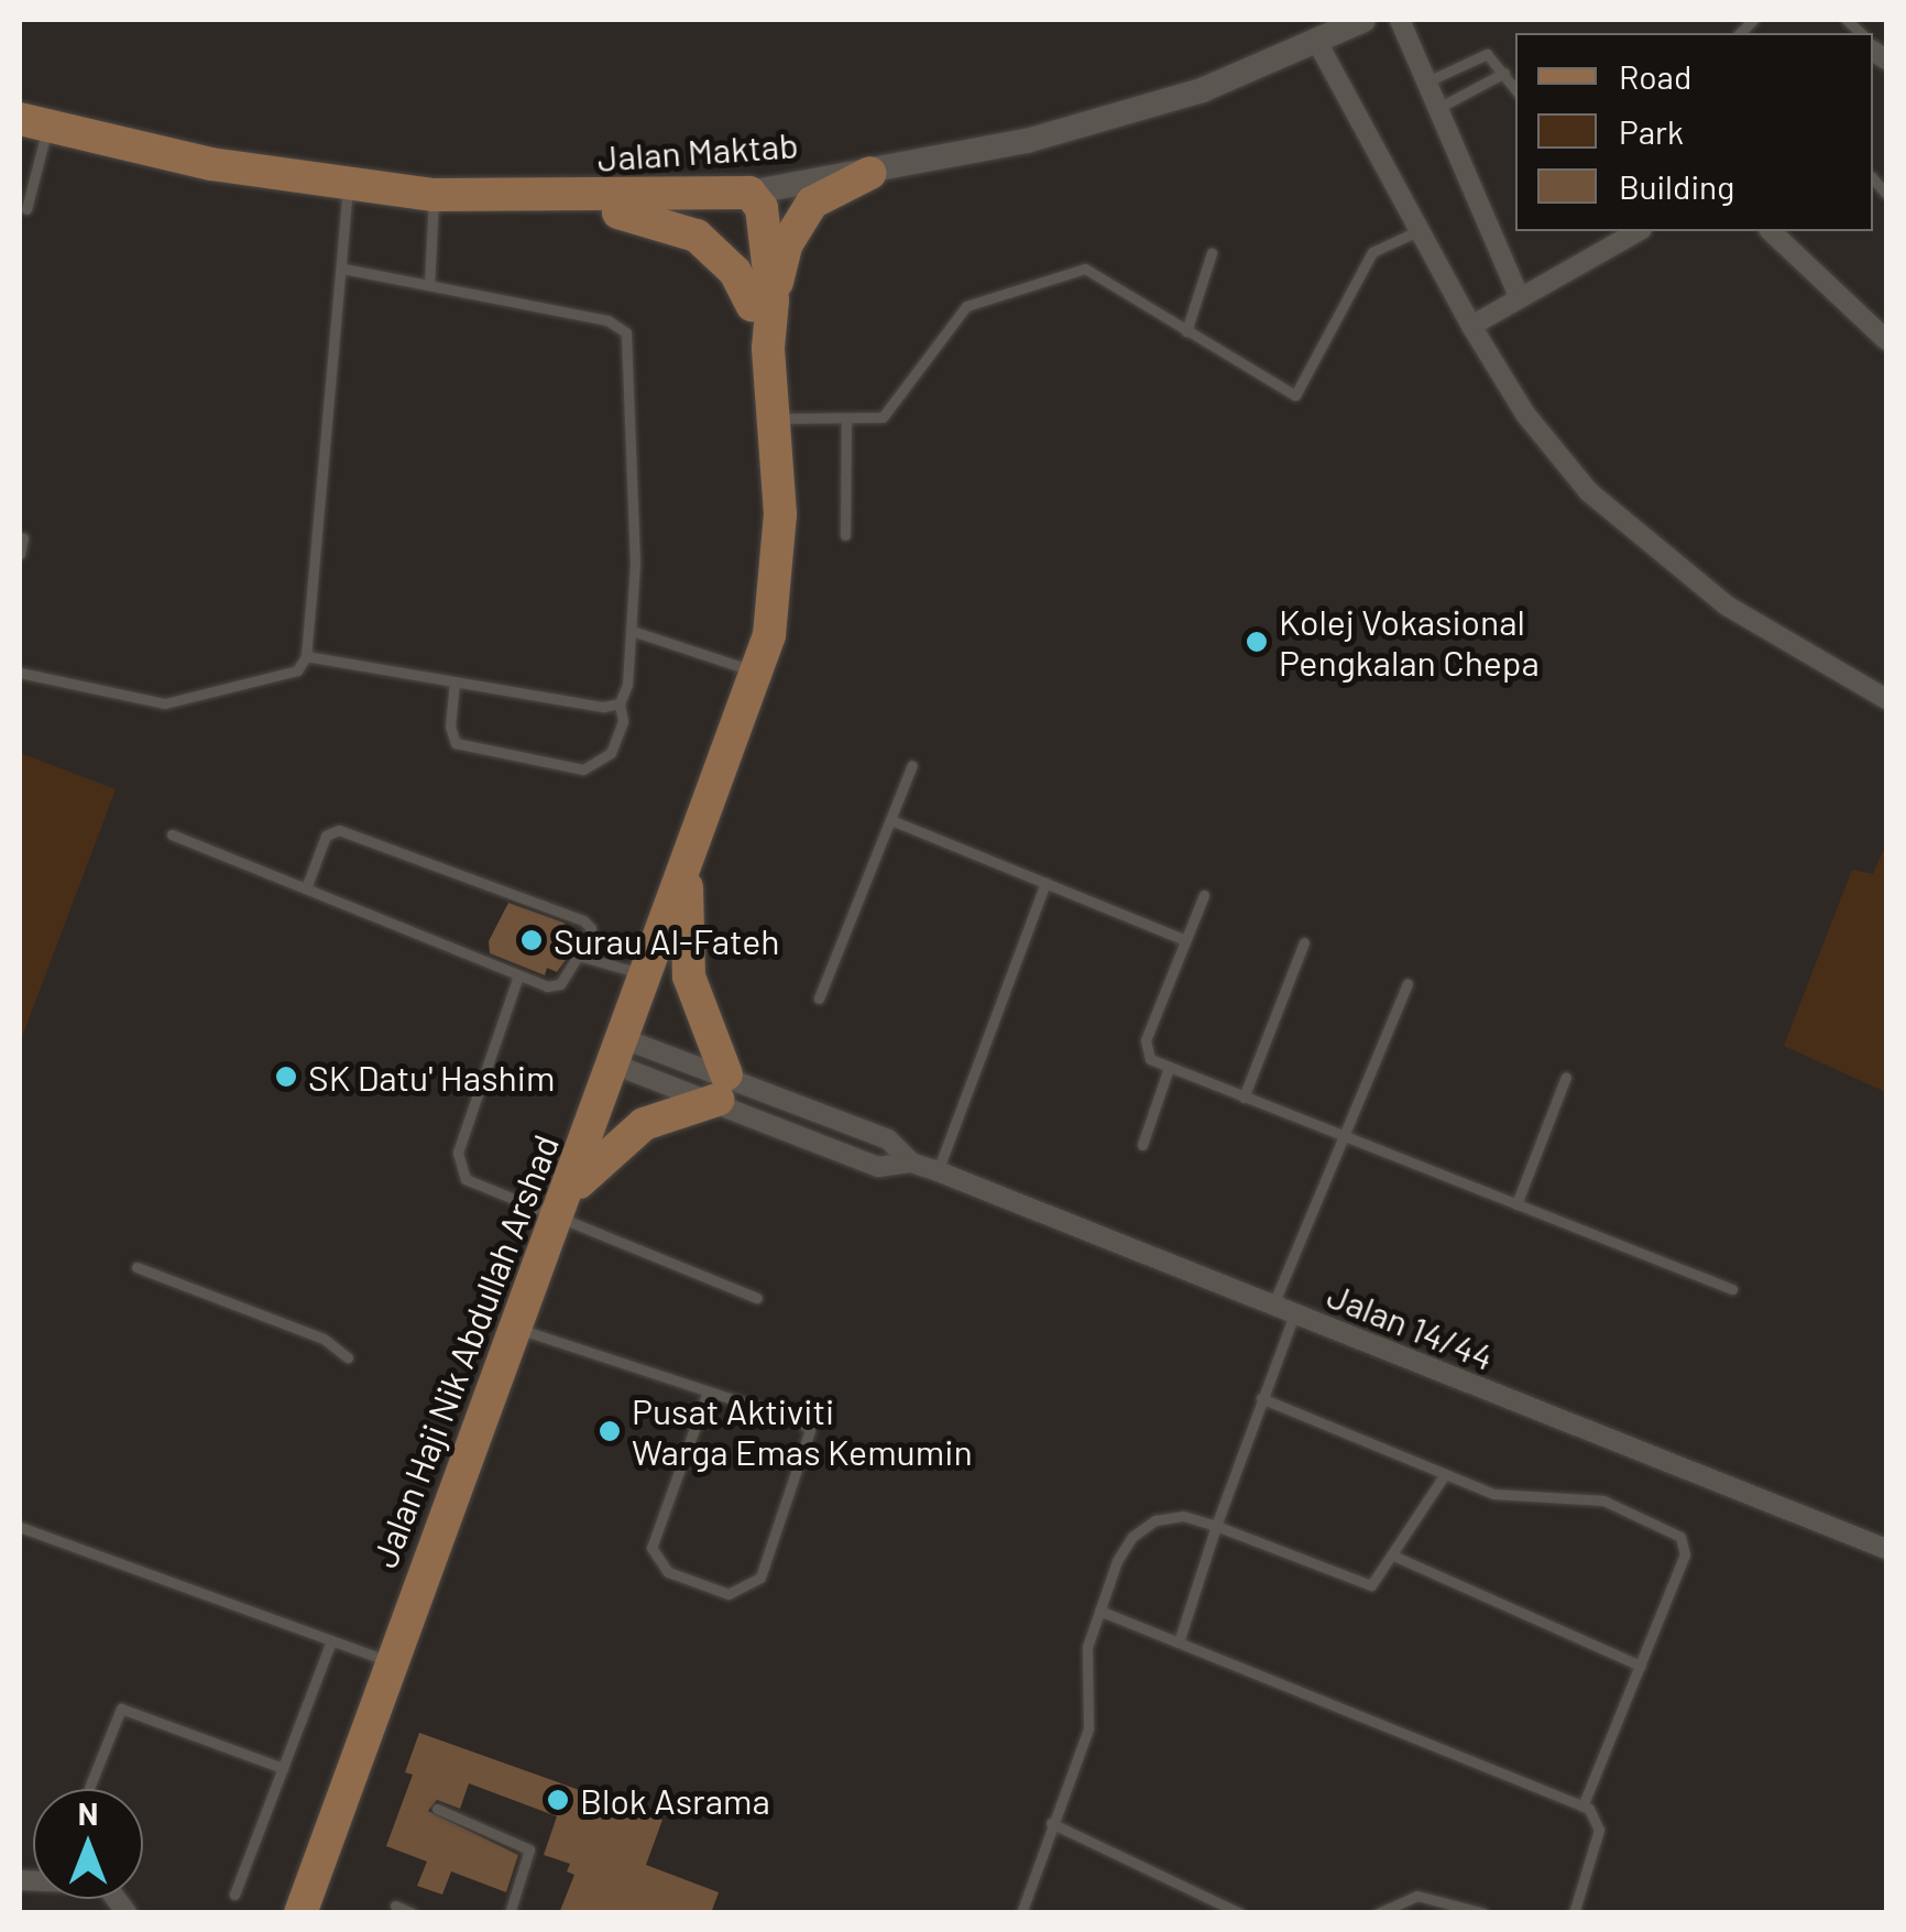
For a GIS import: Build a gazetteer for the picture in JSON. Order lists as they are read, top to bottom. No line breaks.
{"streets":{"main road":["Jalan Maktab","Jalan Haji Nik Abdullah Arshad"],"street":["Jalan 14/44"]},"crossings":[["Jalan Maktab","Jalan Haji Nik Abdullah Arshad"],["Jalan 14/44","Jalan Haji Nik Abdullah Arshad"]],"places":["Kolej Vokasional Pengkalan Chepa","Surau Al-Fateh","SK Datu' Hashim","Pusat Aktiviti Warga Emas Kemumin","Blok Asrama"],"legend":["Road","Park","Building"],"north":"top"}
